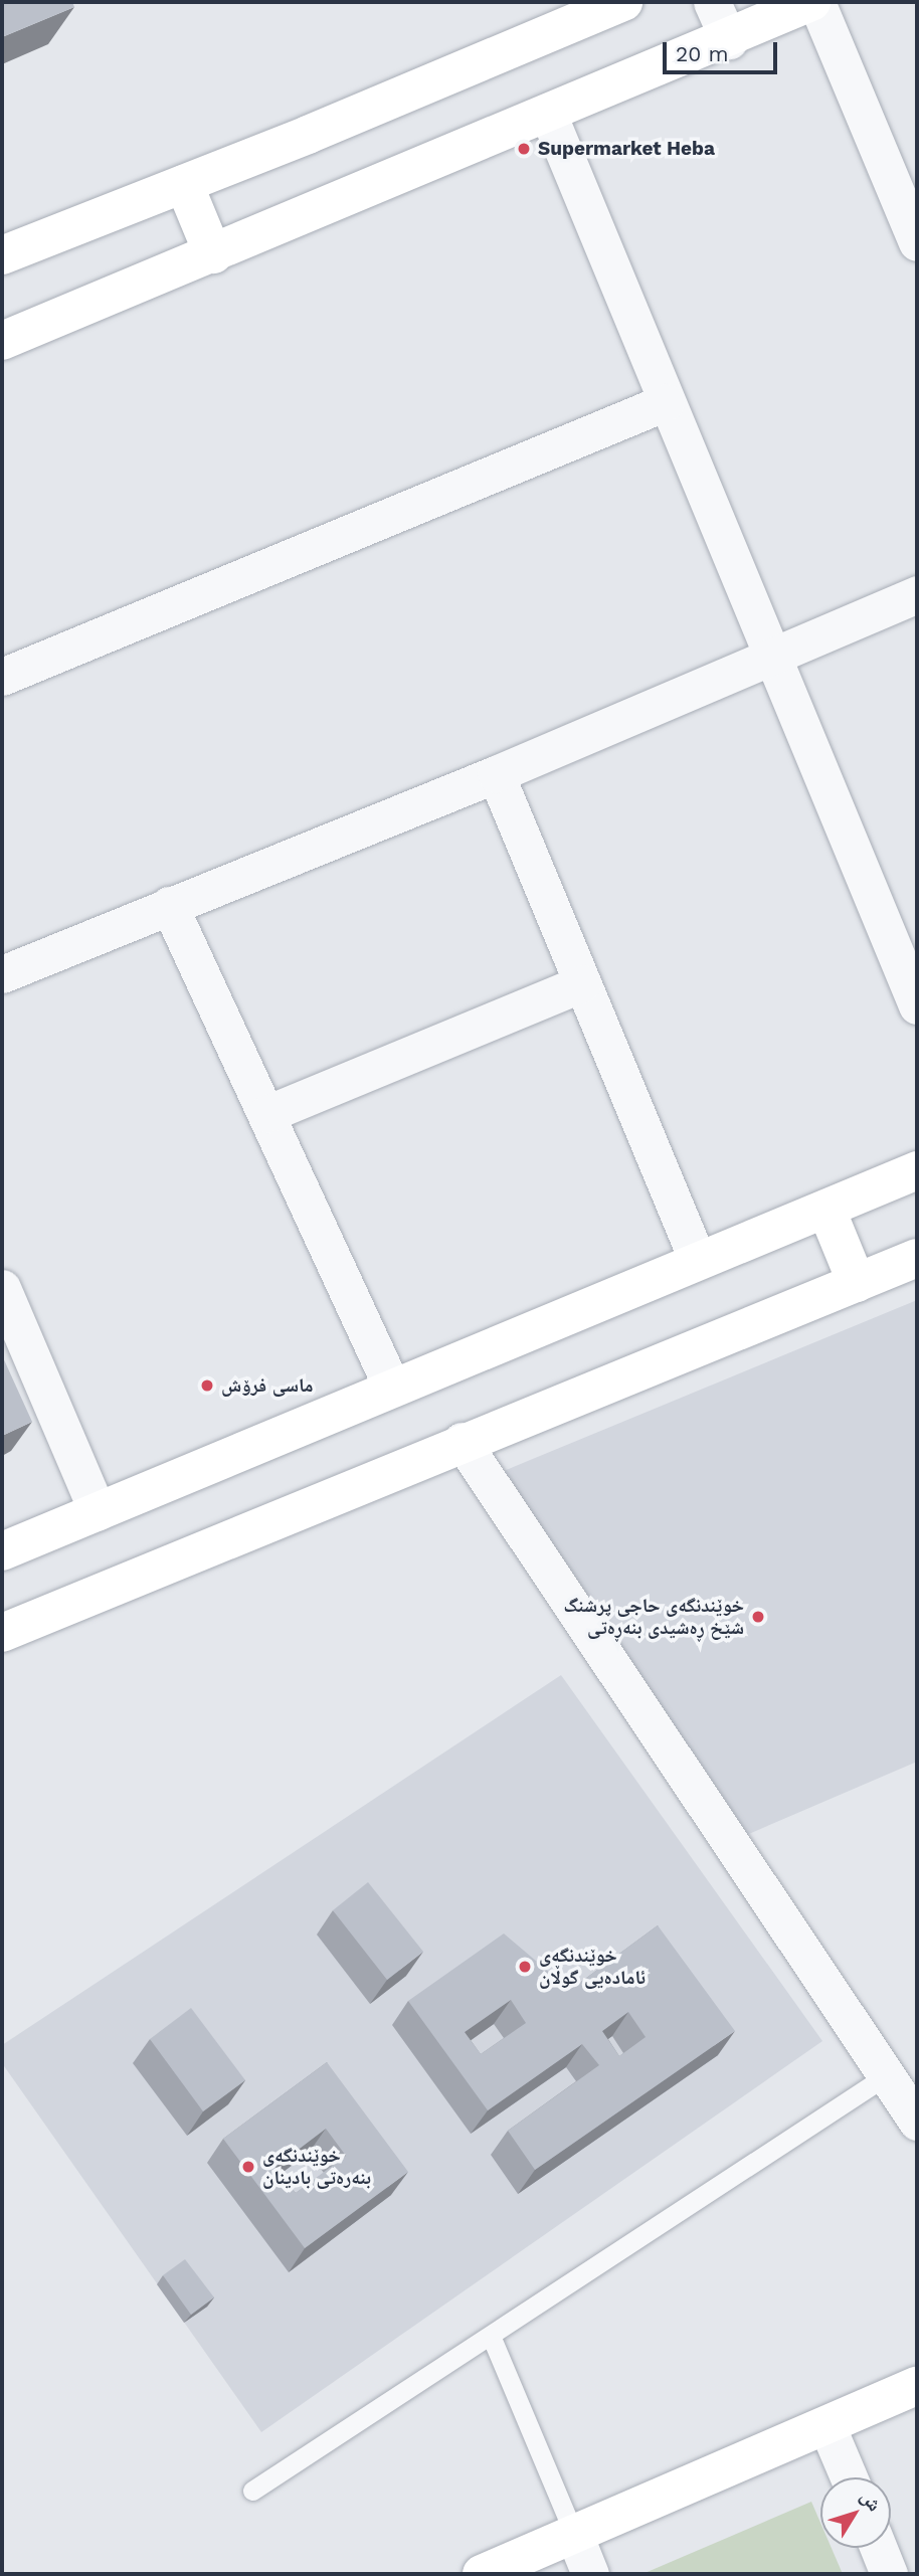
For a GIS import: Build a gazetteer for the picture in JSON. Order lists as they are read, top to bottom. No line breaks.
{"places":["Supermarket Heba","ماسی فرۆش","خوێندنگەی حاجی پرشنگ شێخ ڕەشیدی بنەڕەتی","خوێندنگەی ئامادەیی گوڵان","خوێندنگەی بنەرەتی بادینان"],"scale_bar":"20 m","north":"top right"}
